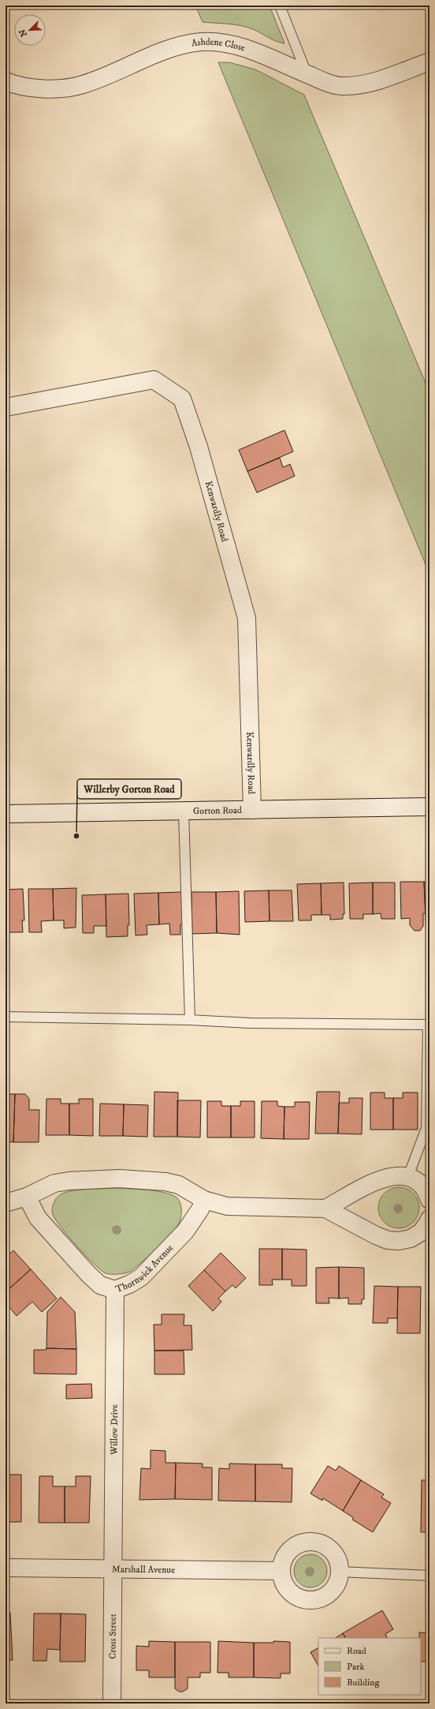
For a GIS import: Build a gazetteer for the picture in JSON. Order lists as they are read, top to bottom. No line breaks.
{"streets":{"street":["Ashdene Close","Kenwardly Road","Gorton Road","Thornwick Avenue","Willow Drive","Marshall Avenue","Cross Street"]},"crossings":[["Kenwardly Road","Gorton Road"],["Thornwick Avenue","Willow Drive"],["Willow Drive","Marshall Avenue"],["Willow Drive","Cross Street"],["Marshall Avenue","Cross Street"]],"places":["Willerby Gorton Road"],"legend":["Road","Park","Building"],"north":"bottom left"}
